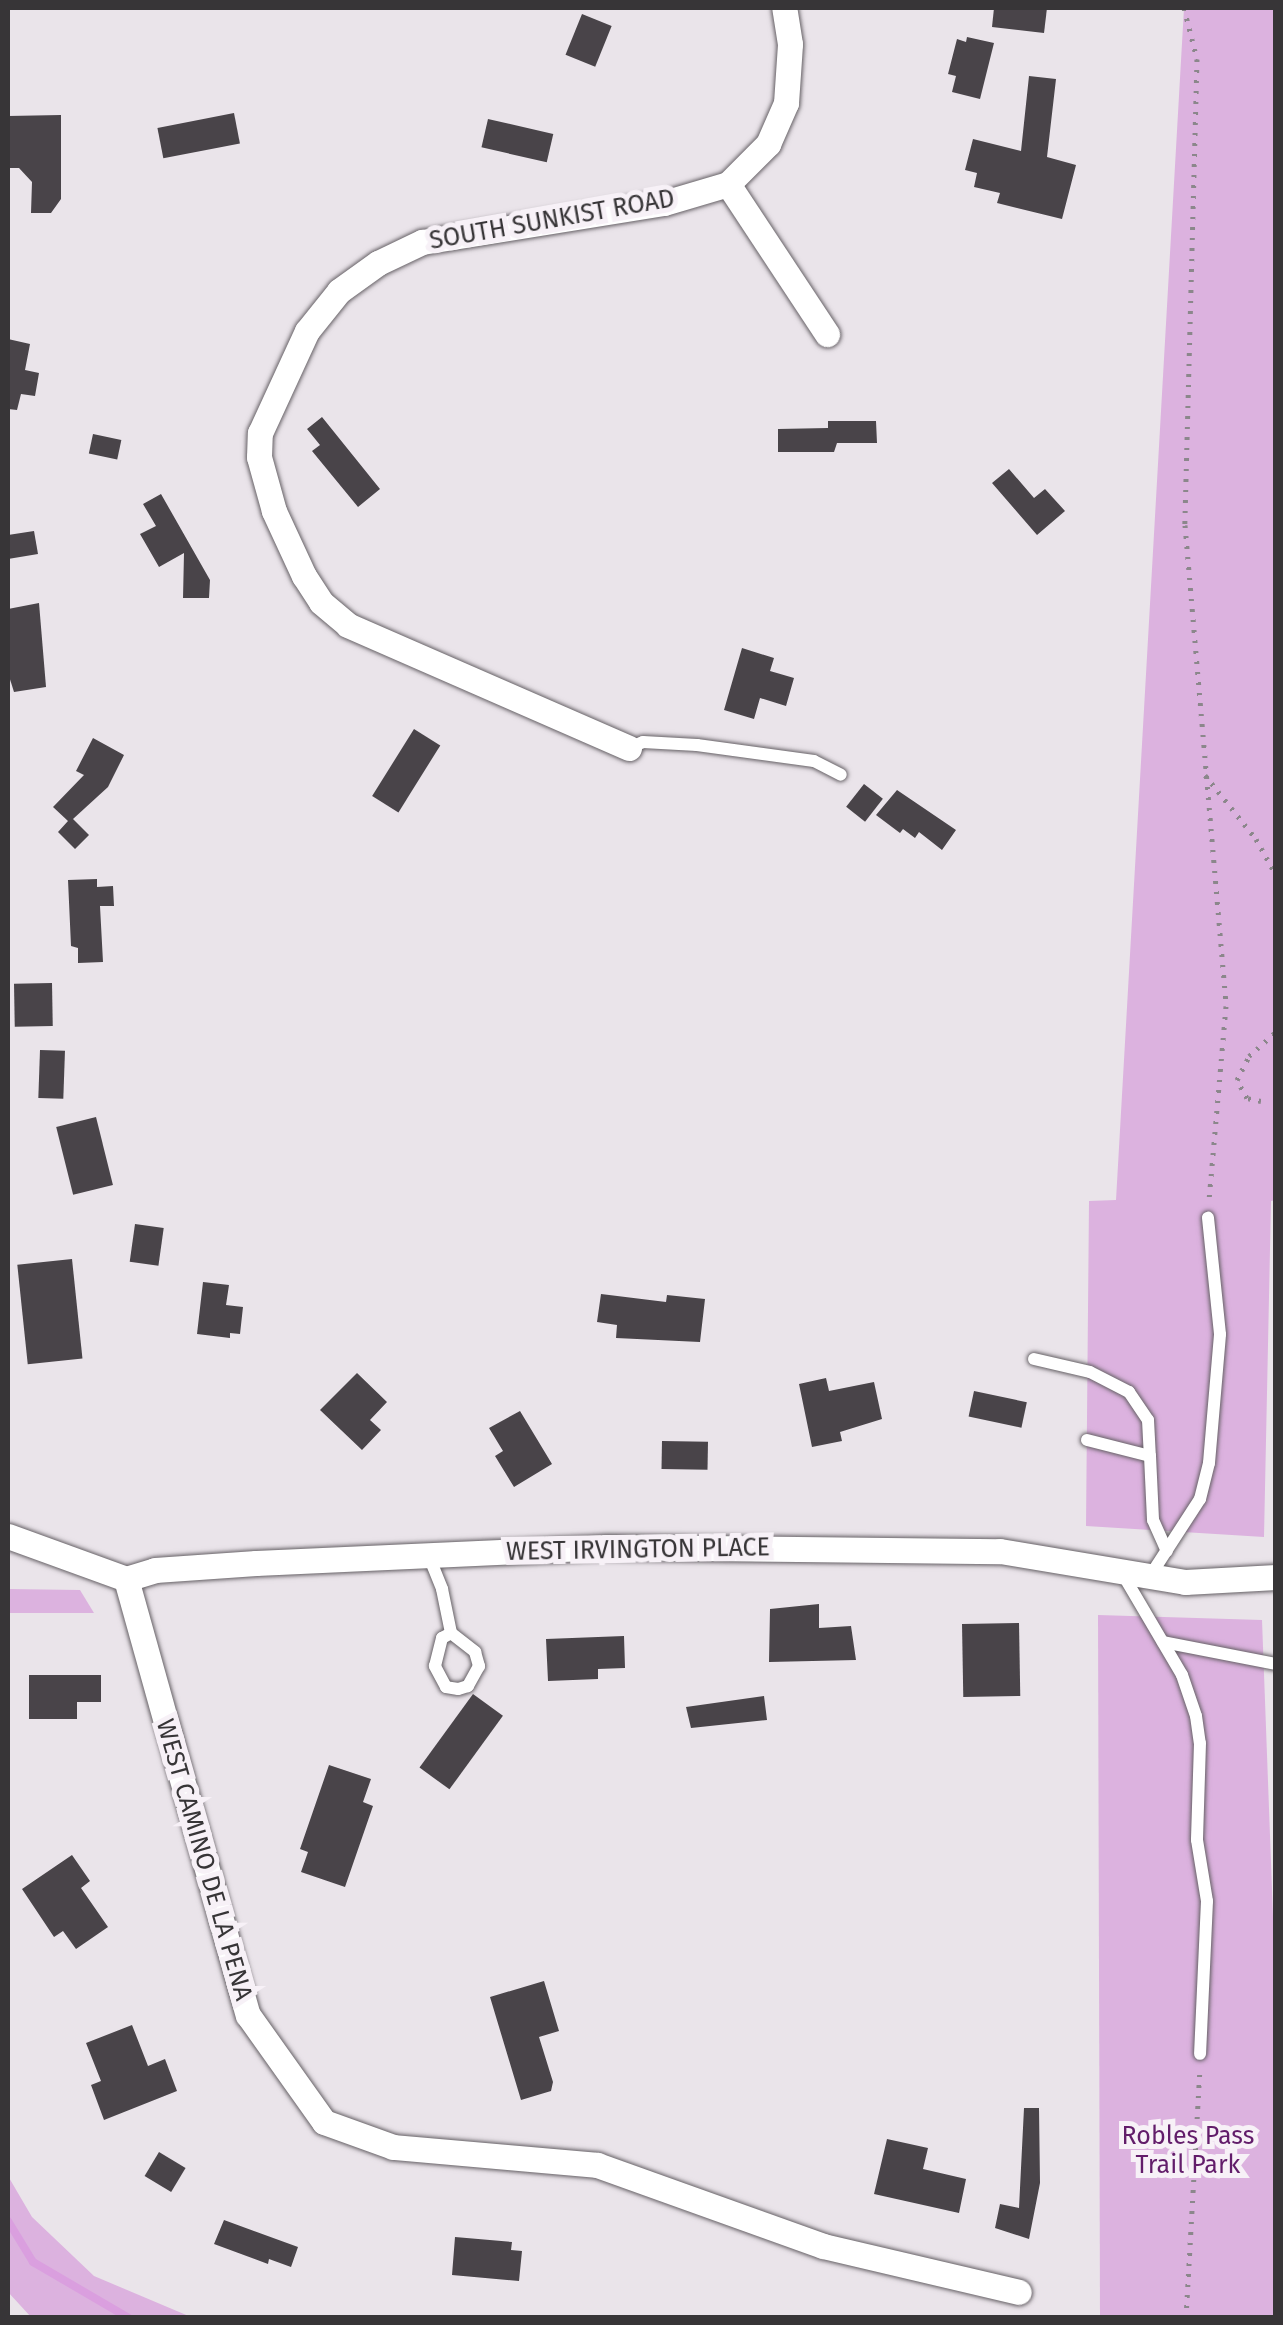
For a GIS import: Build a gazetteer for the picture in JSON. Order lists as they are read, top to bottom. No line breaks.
{"streets":{"street":["SOUTH SUNKIST ROAD","WEST IRVINGTON PLACE","WEST CAMINO DE LA PENA"]},"crossings":[["WEST IRVINGTON PLACE","WEST CAMINO DE LA PENA"]],"parks":["Robles Pass Trail Park"]}
